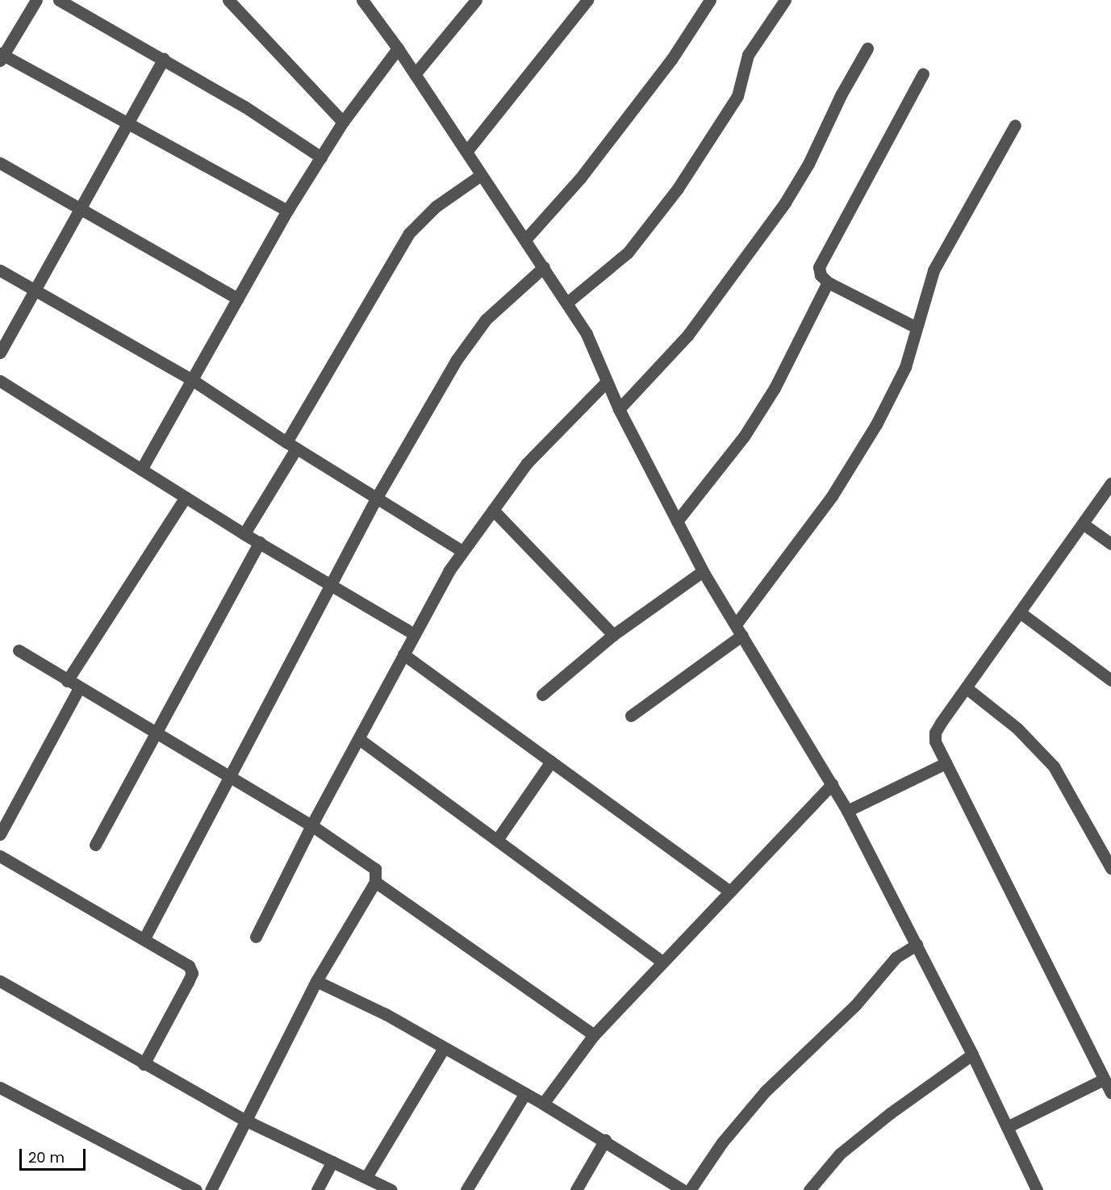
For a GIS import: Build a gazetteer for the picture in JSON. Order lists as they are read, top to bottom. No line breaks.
{"scale_bar":"20 m"}
